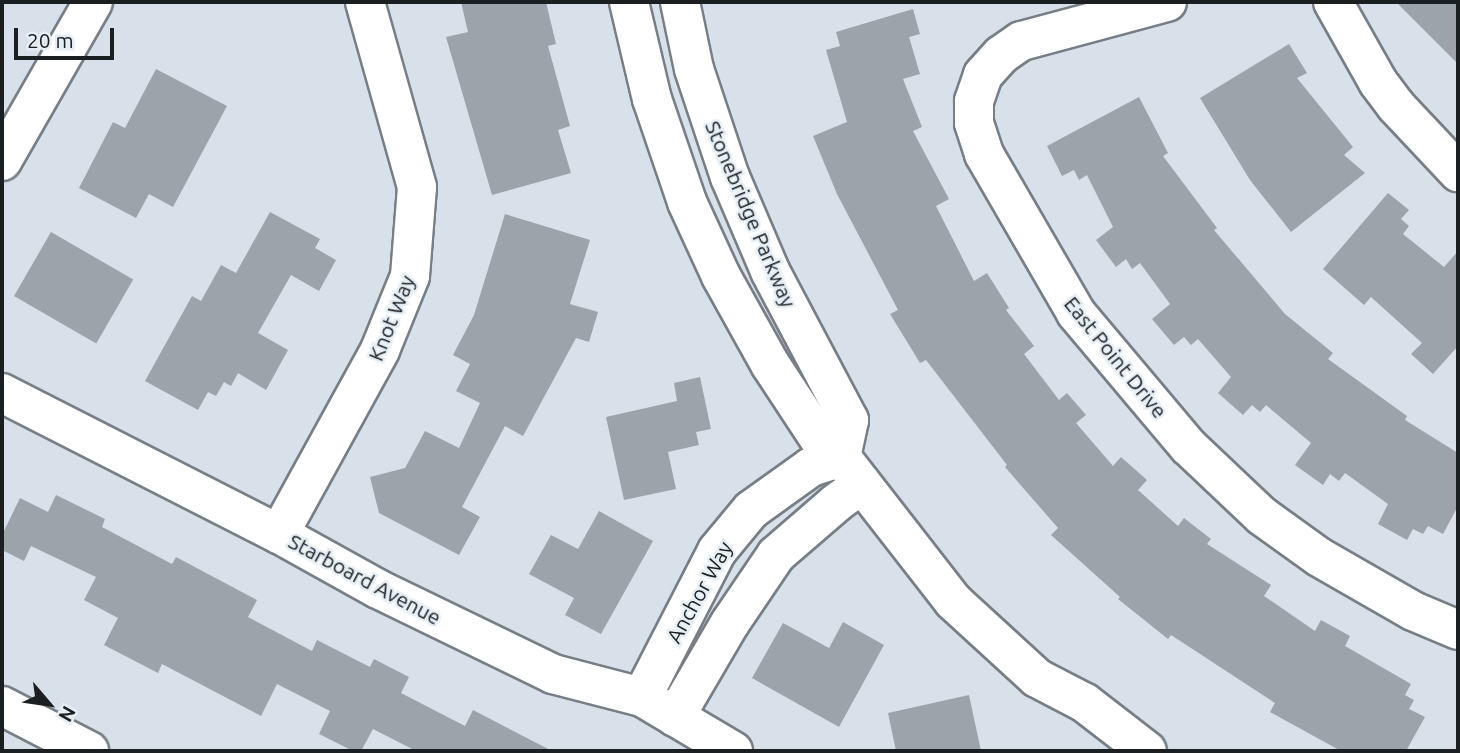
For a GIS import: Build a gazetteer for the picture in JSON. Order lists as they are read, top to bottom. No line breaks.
{"streets":{"street":["Stonebridge Parkway","Knot Way","East Point Drive","Starboard Avenue","Anchor Way"]},"crossings":[["Stonebridge Parkway","Anchor Way"],["Knot Way","Starboard Avenue"],["Starboard Avenue","Anchor Way"]],"scale_bar":"20 m","north":"bottom right"}
